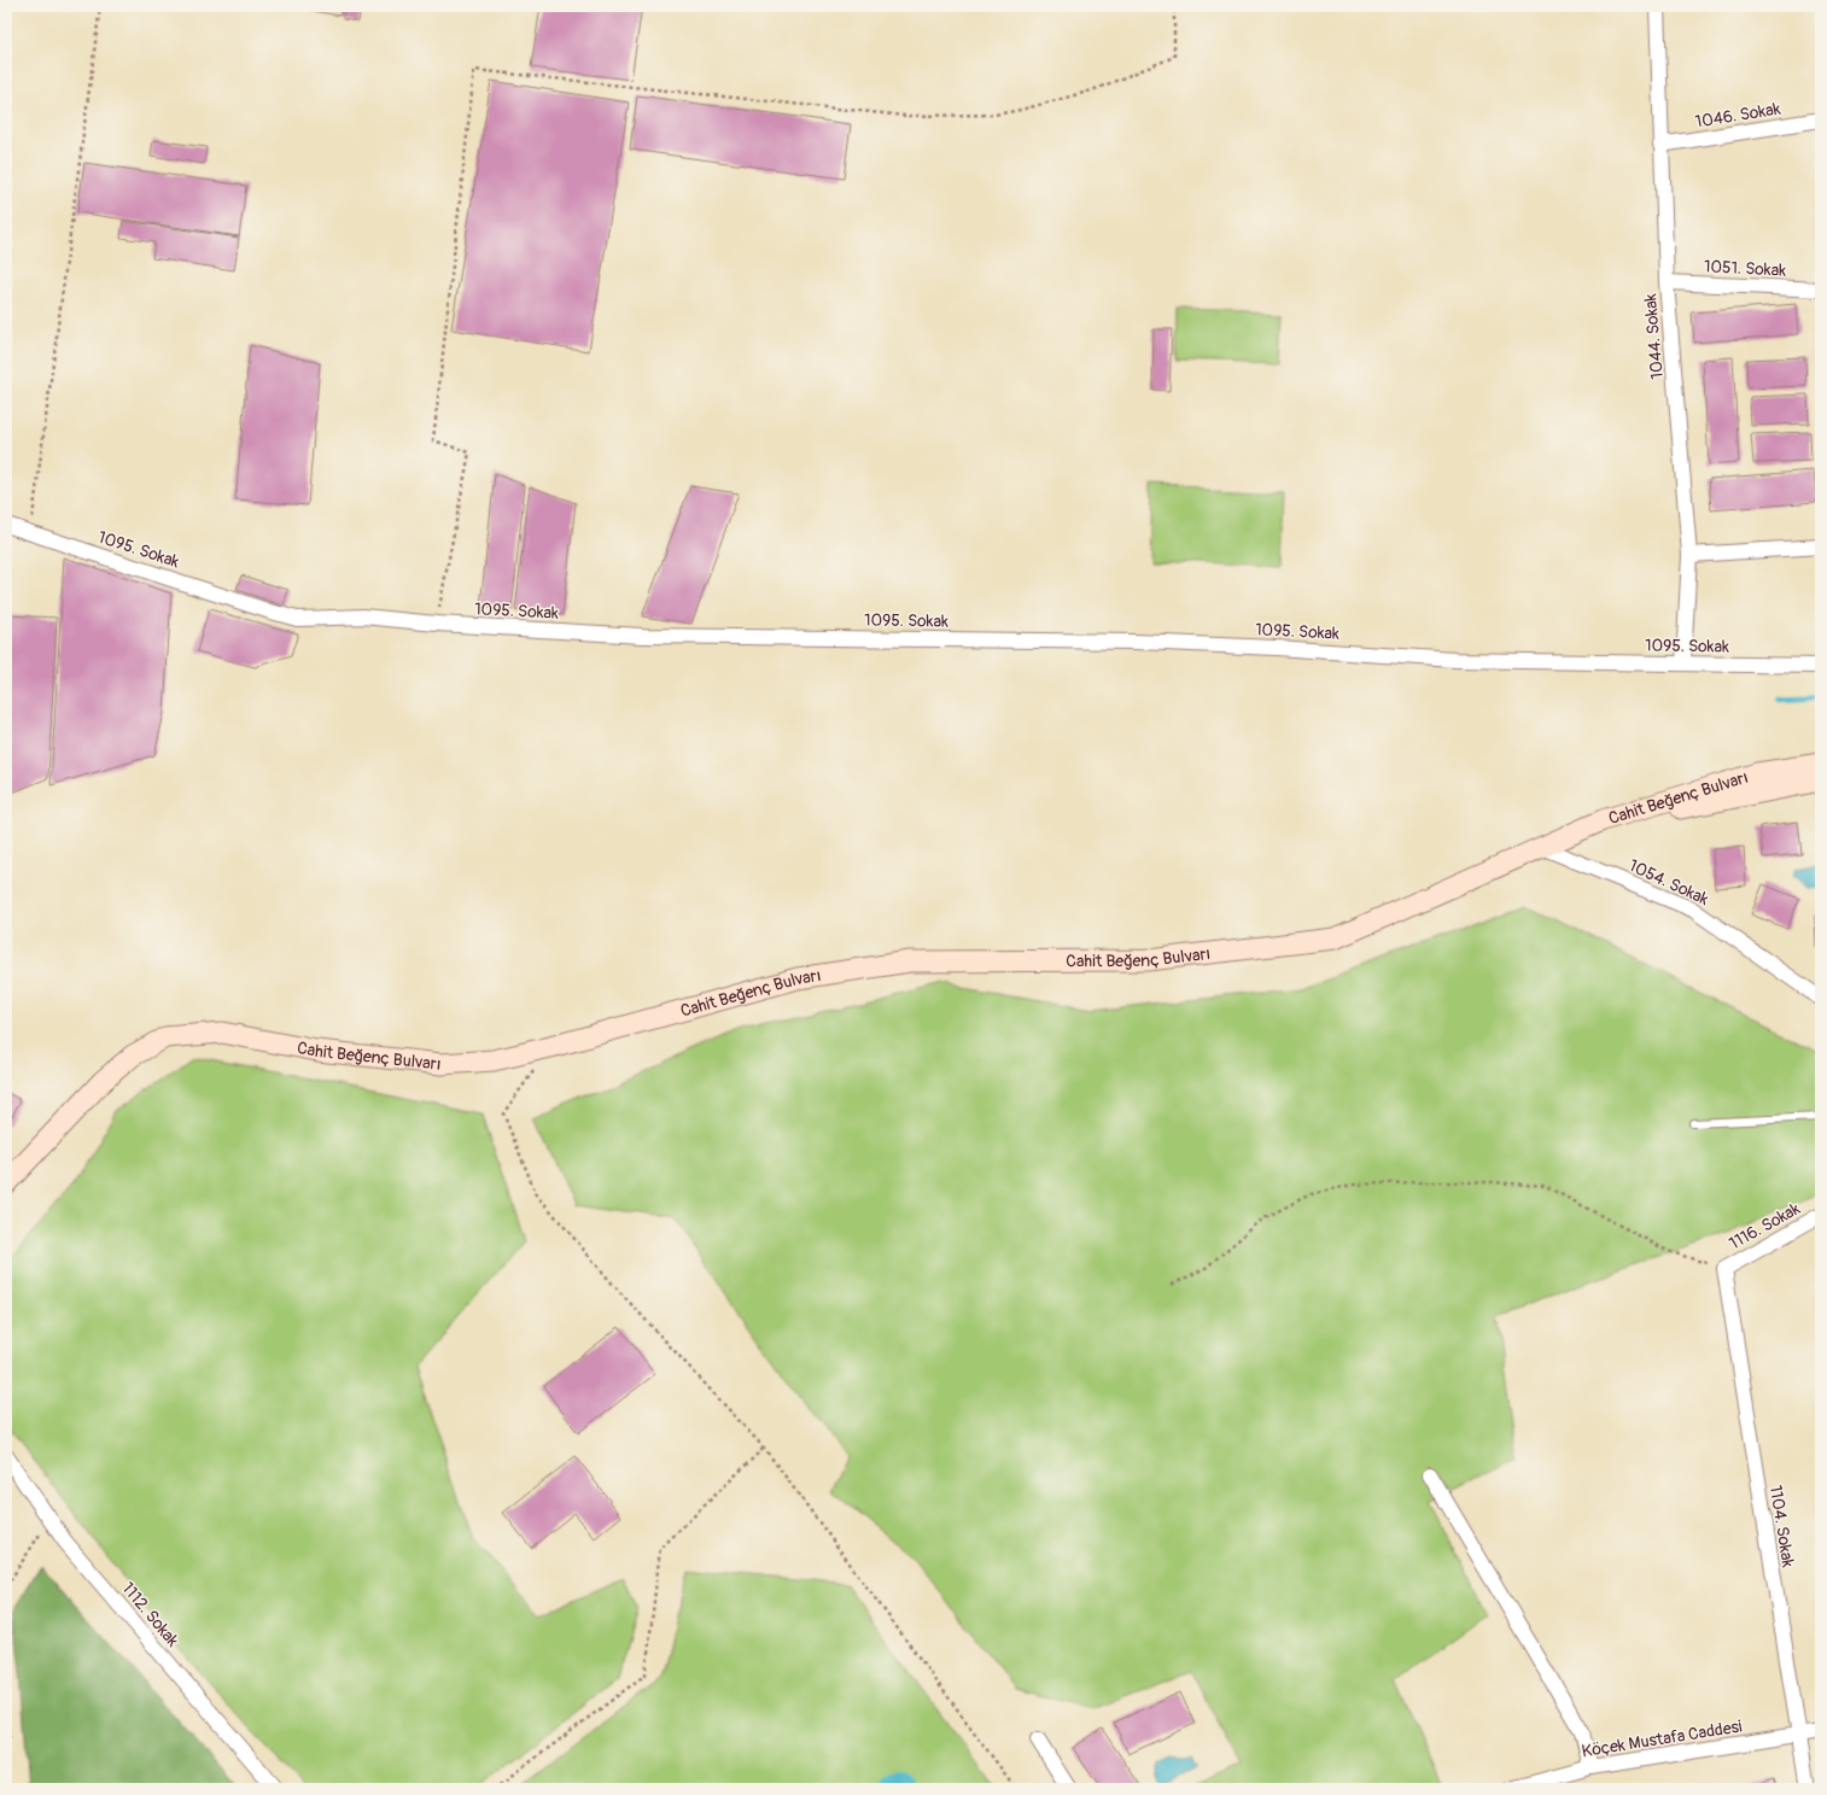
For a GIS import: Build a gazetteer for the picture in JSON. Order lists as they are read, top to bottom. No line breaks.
{"streets":{"main road":["Cahit Beğenç Bulvarı"],"street":["1046. Sokak","1051. Sokak","1044. Sokak","1095. Sokak","1054. Sokak","1116. Sokak","1104. Sokak","1112. Sokak","Köçek Mustafa Caddesi"]},"crossings":[["1046. Sokak","1044. Sokak"],["1051. Sokak","1044. Sokak"],["1044. Sokak","1095. Sokak"],["Cahit Beğenç Bulvarı","1054. Sokak"],["1116. Sokak","1104. Sokak"],["1104. Sokak","Köçek Mustafa Caddesi"]]}
